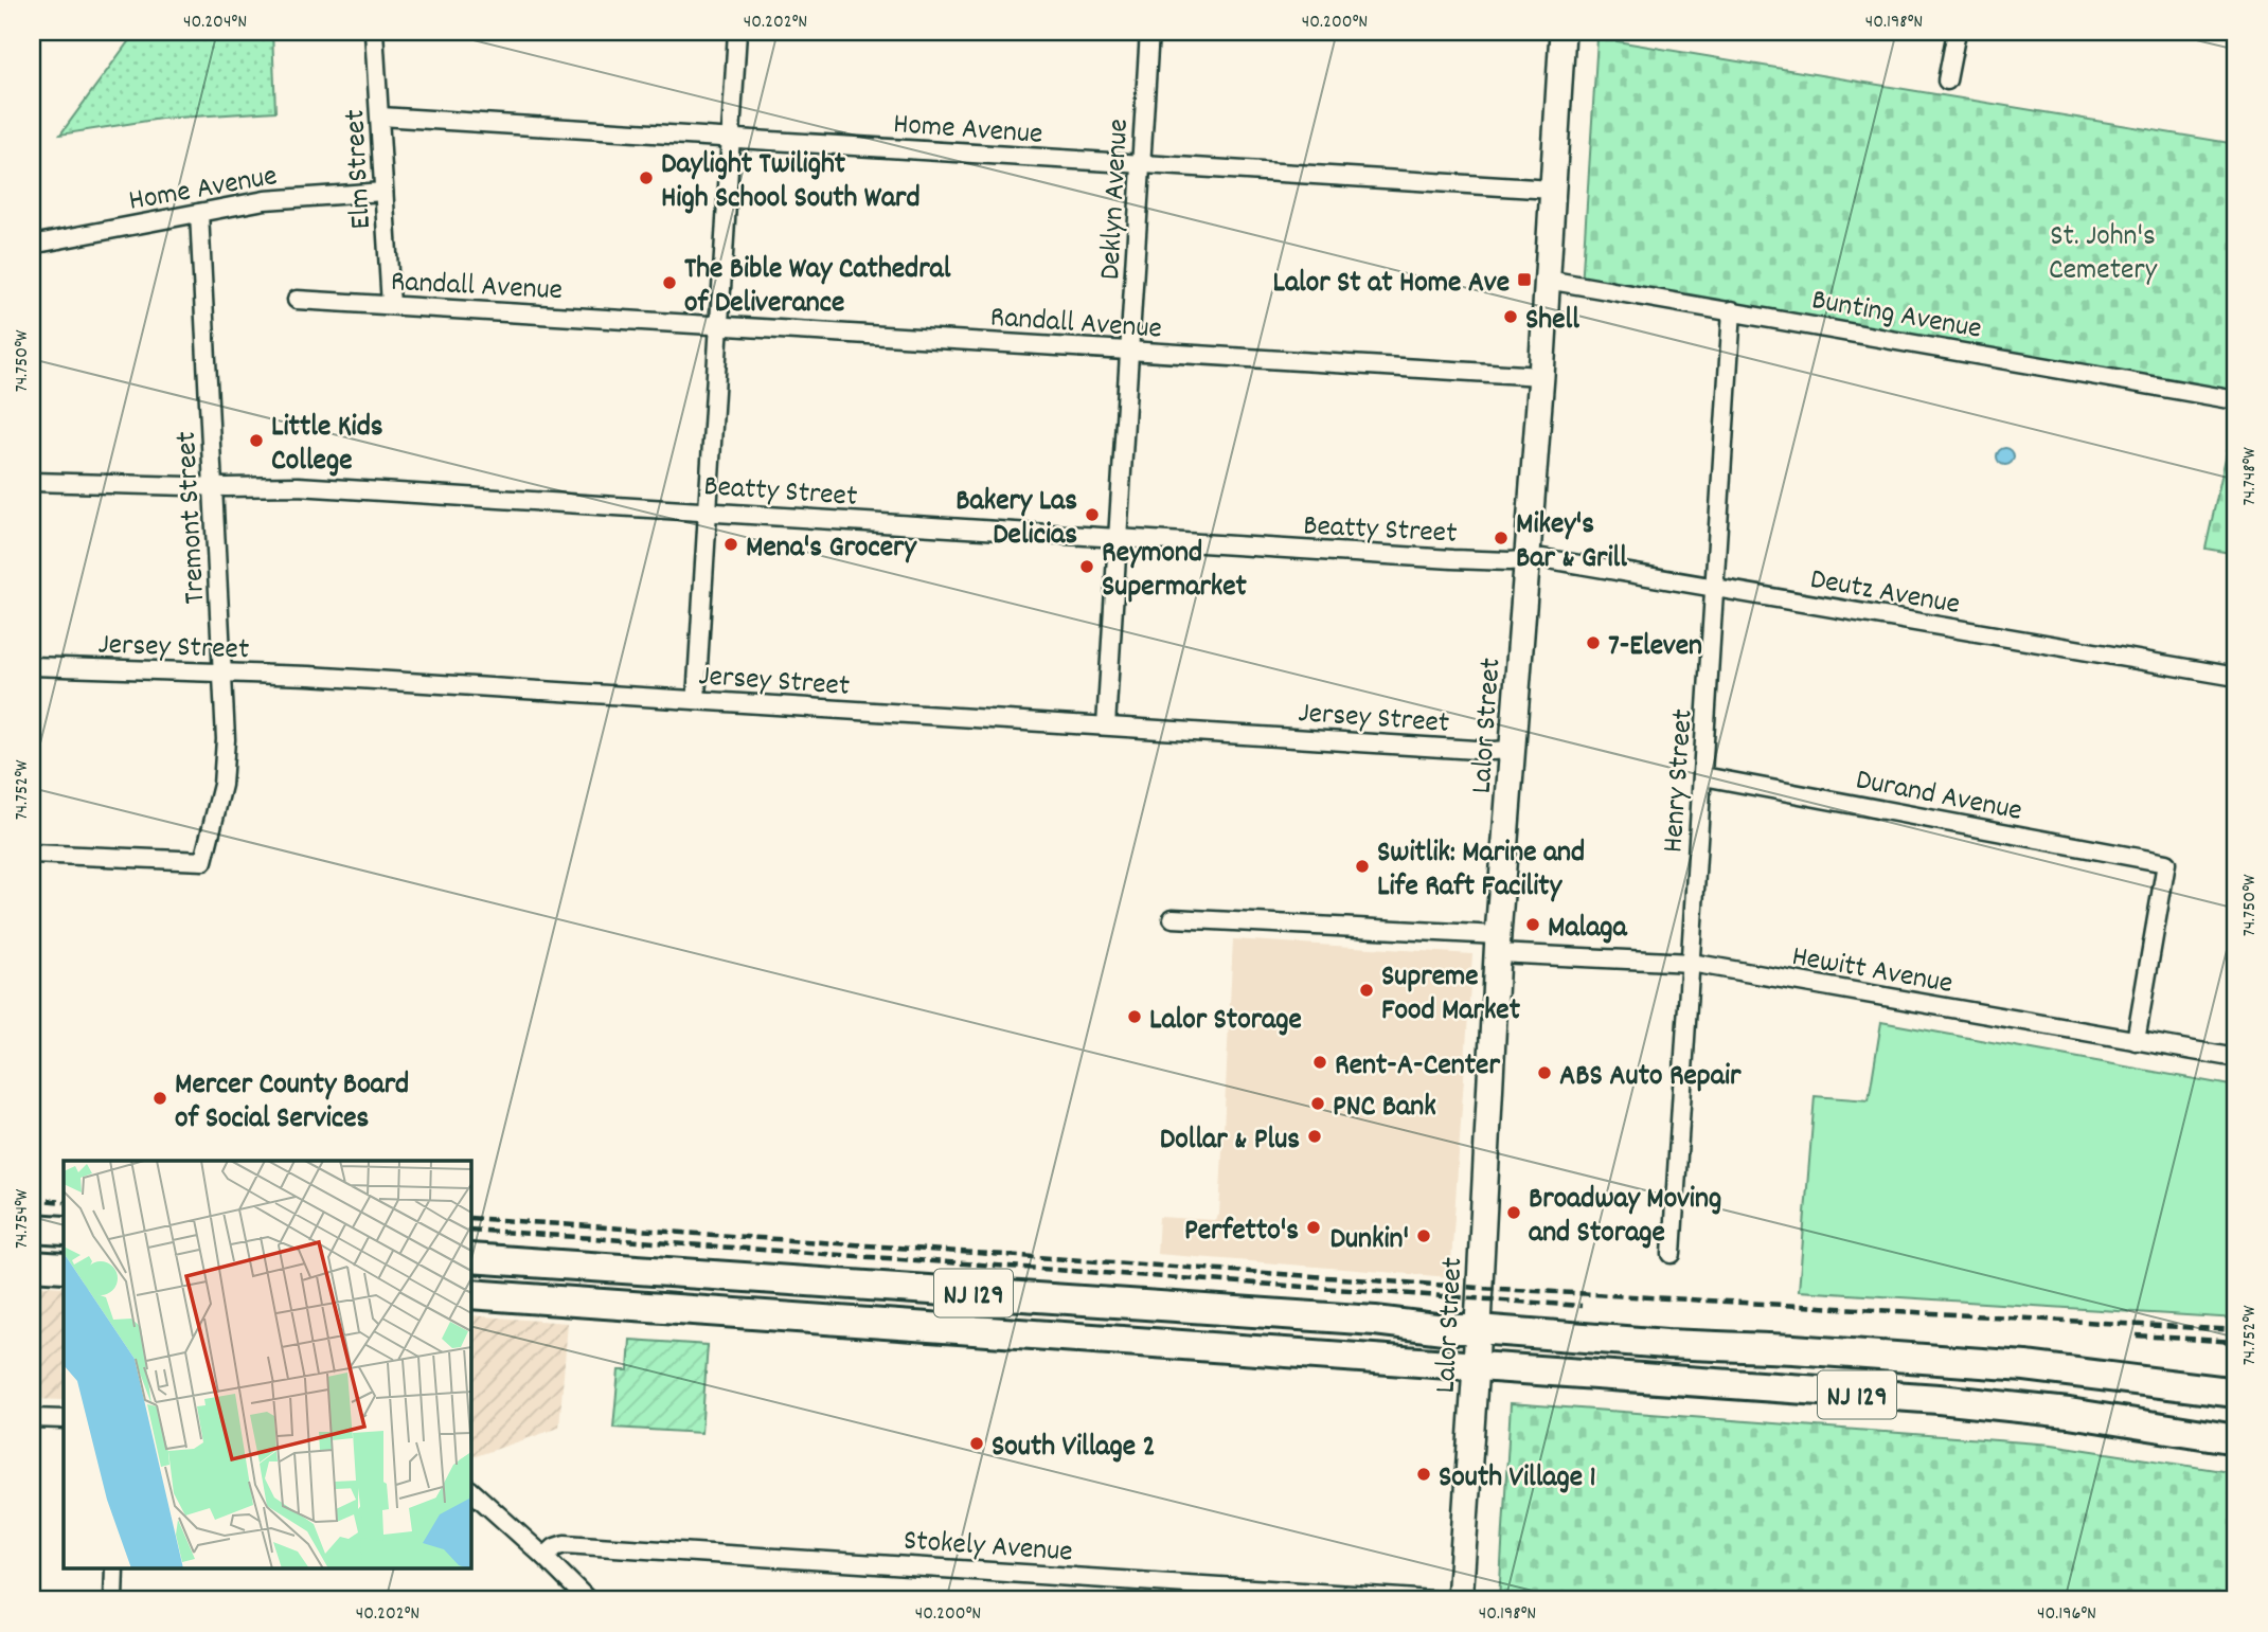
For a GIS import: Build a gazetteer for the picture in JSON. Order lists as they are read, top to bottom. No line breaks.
{"streets":{"highway":["NJ 129"],"main road":["Lalor Street"],"street":["Home Avenue","Elm Street","Deklyn Avenue","Randall Avenue","Bunting Avenue","Beatty Street","Tremont Street","Deutz Avenue","Jersey Street","Henry Street","Durand Avenue","Hewitt Avenue","Stokely Avenue"]},"crossings":[["Home Avenue","Elm Street"],["Home Avenue","Deklyn Avenue"],["Home Avenue","Tremont Street"],["Home Avenue","Lalor Street"],["Elm Street","Randall Avenue"],["Deklyn Avenue","Randall Avenue"],["Deklyn Avenue","Beatty Street"],["Deklyn Avenue","Jersey Street"],["Randall Avenue","Lalor Street"],["Bunting Avenue","Lalor Street"],["Bunting Avenue","Henry Street"],["Beatty Street","Tremont Street"],["Beatty Street","Deutz Avenue"],["Beatty Street","Lalor Street"],["Tremont Street","Jersey Street"],["Deutz Avenue","Lalor Street"],["Deutz Avenue","Henry Street"],["Jersey Street","Lalor Street"],["Lalor Street","Hewitt Avenue"],["Lalor Street","NJ 129"],["Henry Street","Durand Avenue"],["Henry Street","Hewitt Avenue"],["Durand Avenue","Hewitt Avenue"]],"parks":["St. John's Cemetery"],"places":{"other":["Daylight Twilight High School South Ward","The Bible Way Cathedral of Deliverance","Shell","Little Kids College","Bakery Las Delicias","Mikey's Bar & Grill","Mena's Grocery","Reymond Supermarket","7-Eleven","Switlik: Marine and Life Raft Facility","Malaga","Supreme Food Market","Lalor Storage","Rent-A-Center","ABS Auto Repair","Mercer County Board of Social Services","PNC Bank","Dollar & Plus","Broadway Moving and Storage","Perfetto's","Dunkin'","South Village 2","South Village 1"],"transit":["Lalor St at Home Ave"]},"coordinates":["40.204°N","40.202°N","40.200°N","40.198°N","74.750°W","74.748°W","74.752°W","74.754°W","40.196°N"]}
